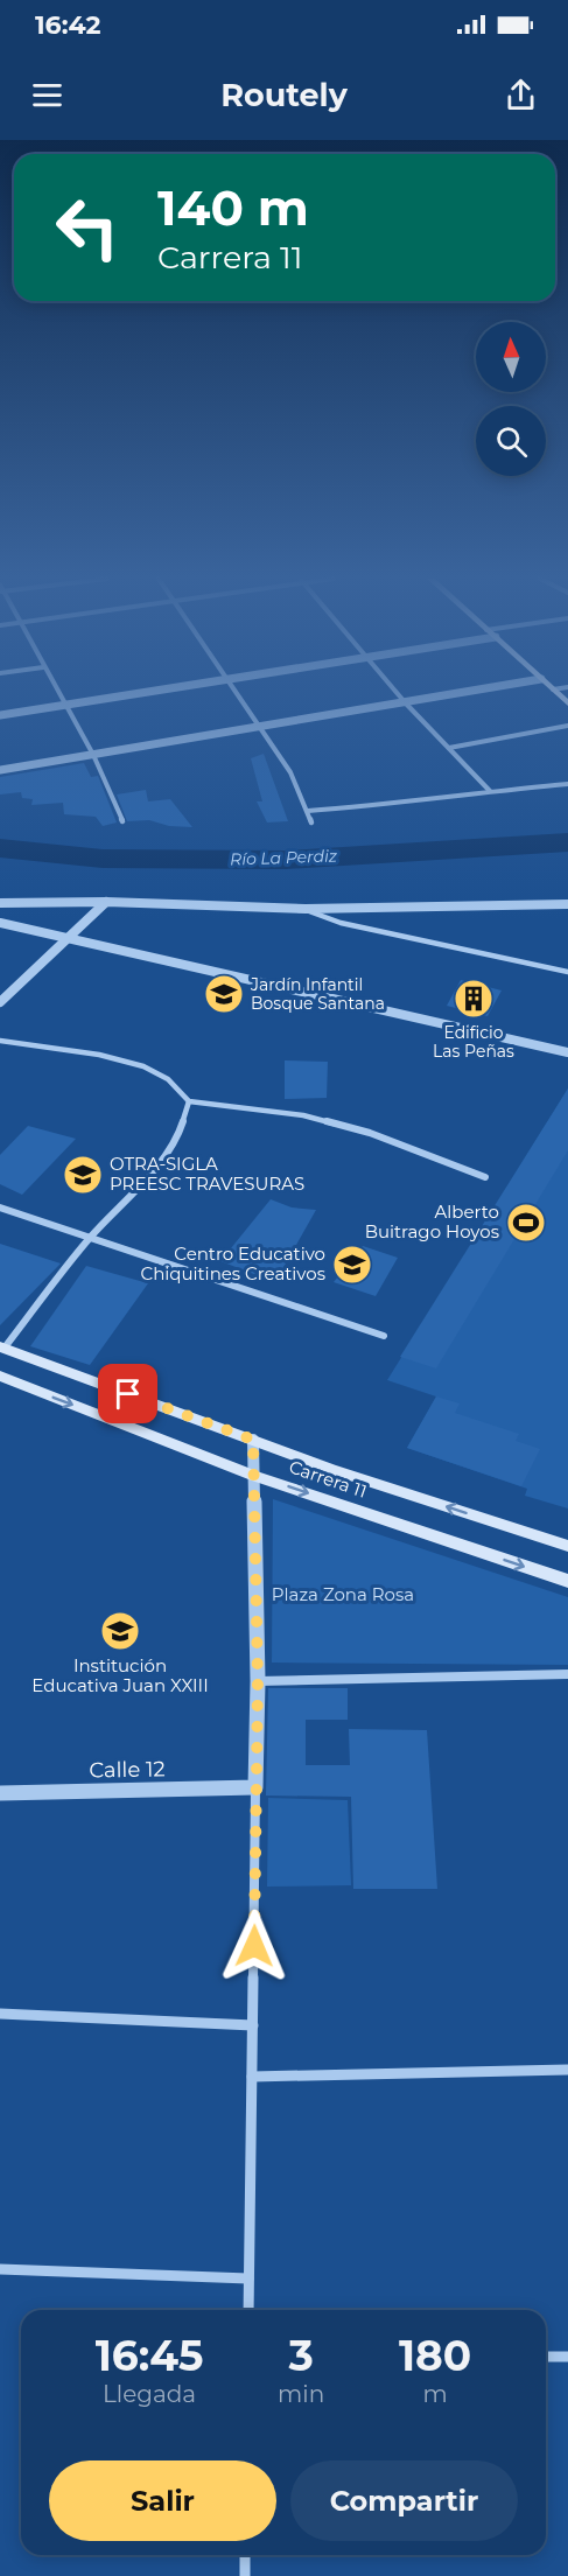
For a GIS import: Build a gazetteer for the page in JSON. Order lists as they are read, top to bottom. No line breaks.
{"streets":{"main road":["Carrera 11"],"street":["Calle 12"]},"water":["Río La Perdiz"],"parks":["Plaza Zona Rosa"],"places":{"school or university":["Jardín Infantil Bosque Santana","OTRA-SIGLA PREESC TRAVESURAS","Centro Educativo Chiquitines Creativos","Institución Educativa Juan XXIII"],"building":["Edificio Las Peñas"],"sports":["Alberto Buitrago Hoyos"]},"north":"top","page":{"status":"16:42","header":"Routely","turn":["140 m","Carrera 11"],"eta":["16:45","Llegada","3","min","180","m"],"buttons":["Salir","Compartir"]}}
